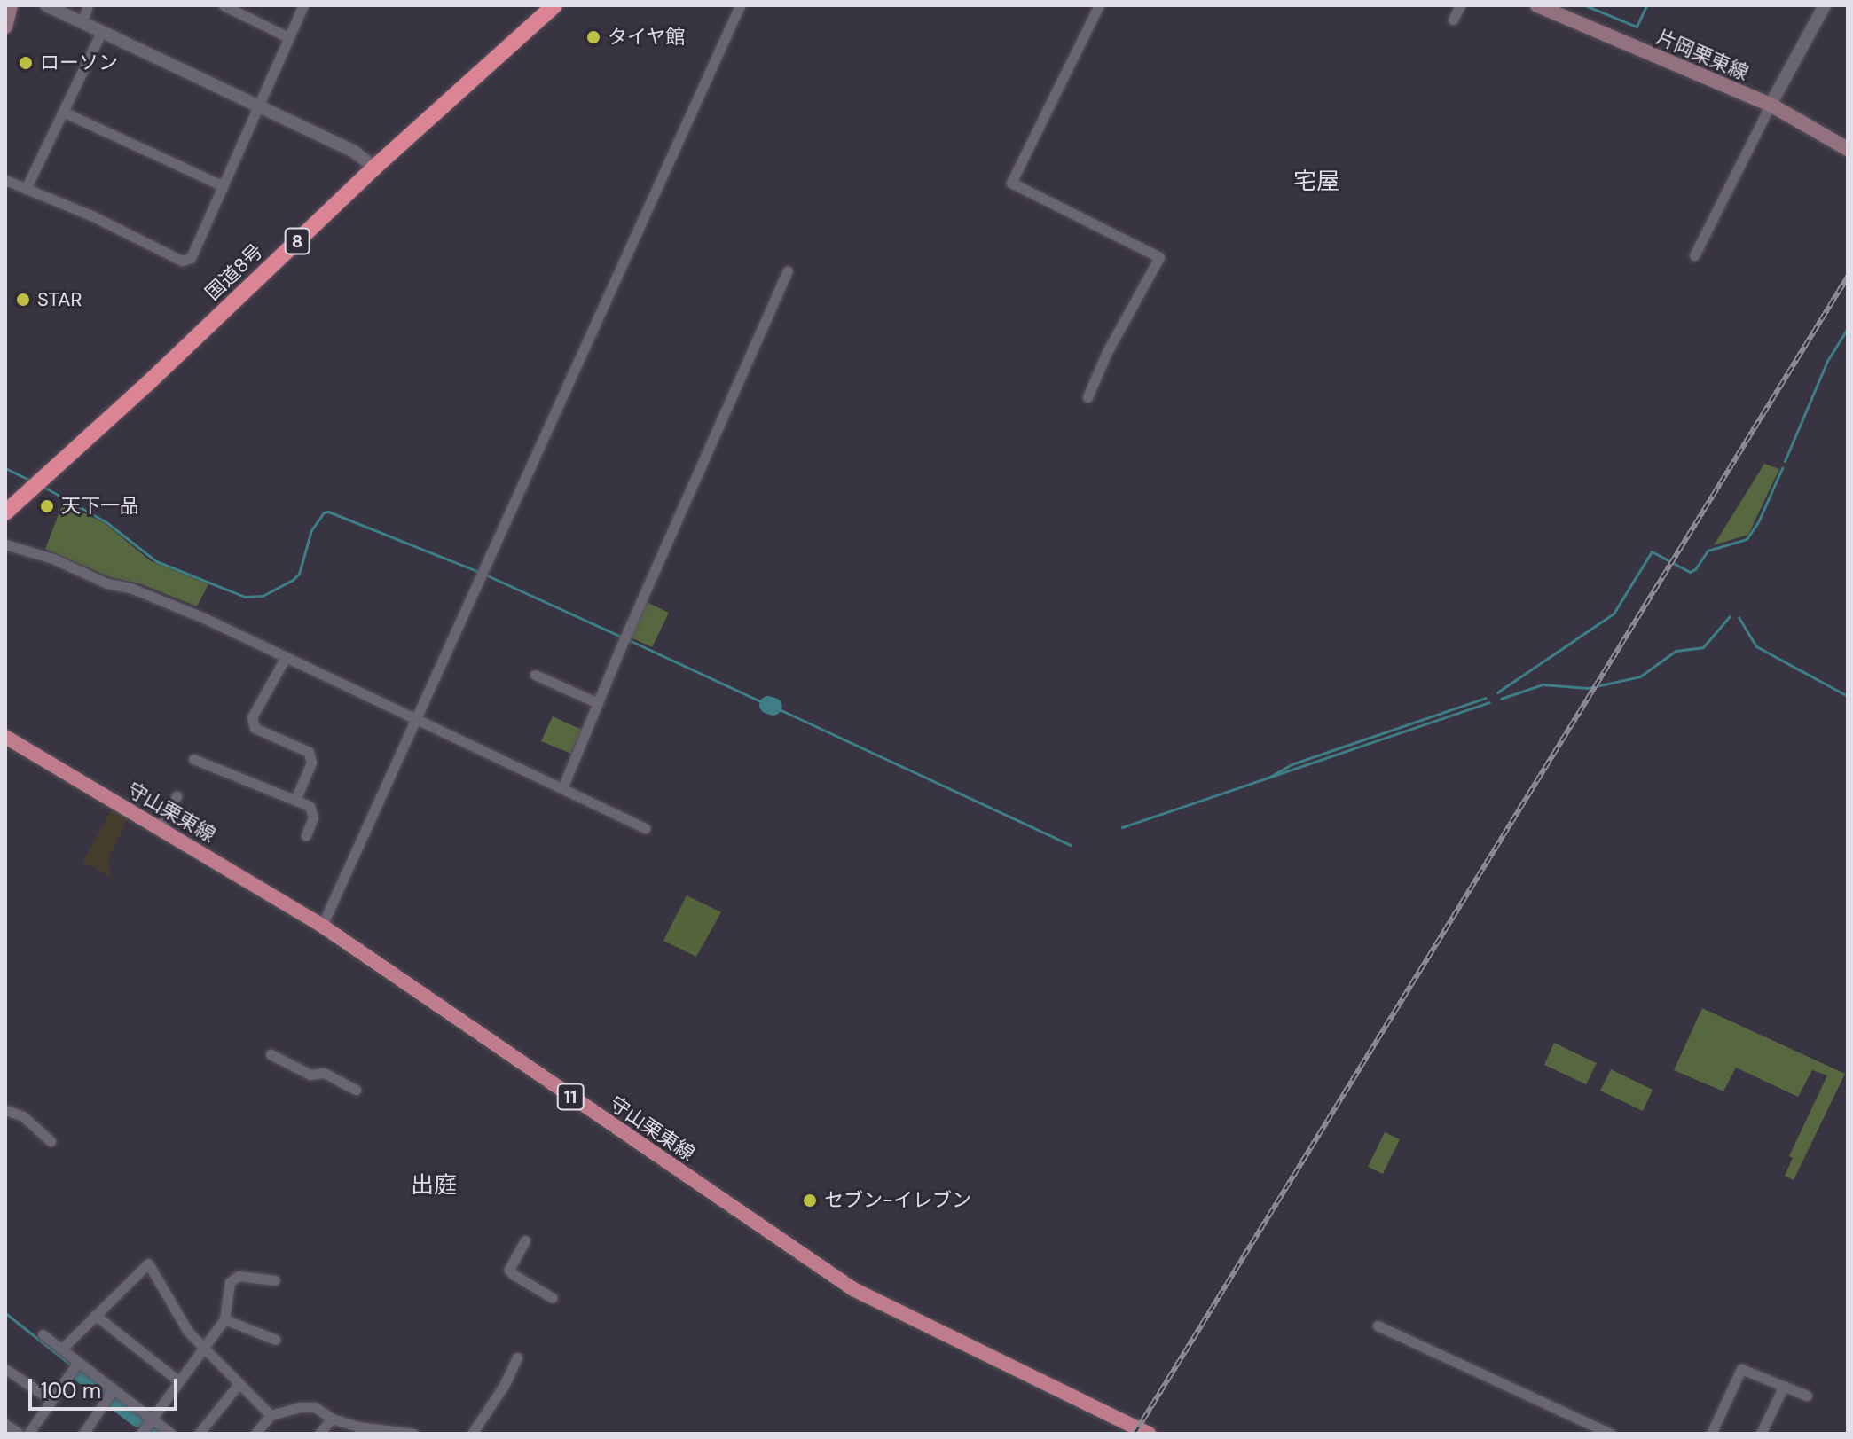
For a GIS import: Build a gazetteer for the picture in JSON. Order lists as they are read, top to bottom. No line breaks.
{"streets":{"highway":["8","国道8号"],"main road":["片岡栗東線","守山栗東線","11"]},"districts":["宅屋","出庭"],"places":["タイヤ館","ローソン","STAR","天下一品","セブン-イレブン"],"scale_bar":"100 m"}
